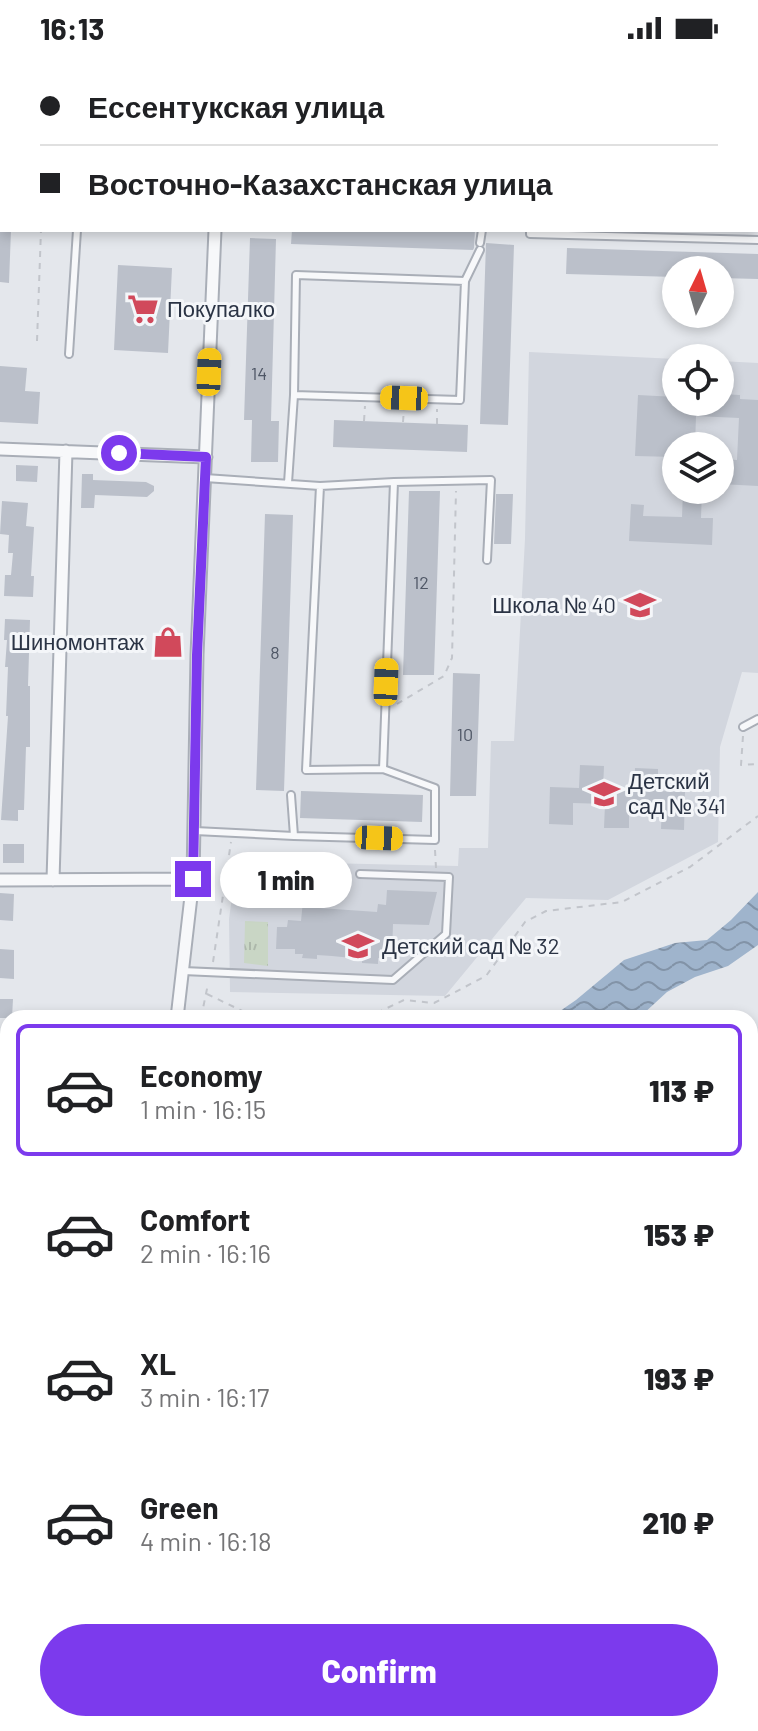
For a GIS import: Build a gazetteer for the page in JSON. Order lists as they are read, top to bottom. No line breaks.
{"places":{"supermarket":["Покупалко"],"school or university":["Школа № 40","Детский сад № 341","Детский сад № 32"],"shop":["Шиномонтаж"]},"house_numbers":["14","12","8","10"],"north":"top","page":{"status":"16:13","banner":["Ессентукская улица","Восточно-Казахстанская улица"],"bubble":"1 min","list":[{"name":"Economy","note":"1 min · 16:15","value":"113 ₽"},{"name":"Comfort","note":"2 min · 16:16","value":"153 ₽"},{"name":"XL","note":"3 min · 16:17","value":"193 ₽"},{"name":"Green","note":"4 min · 16:18","value":"210 ₽"}],"buttons":"Confirm"}}
